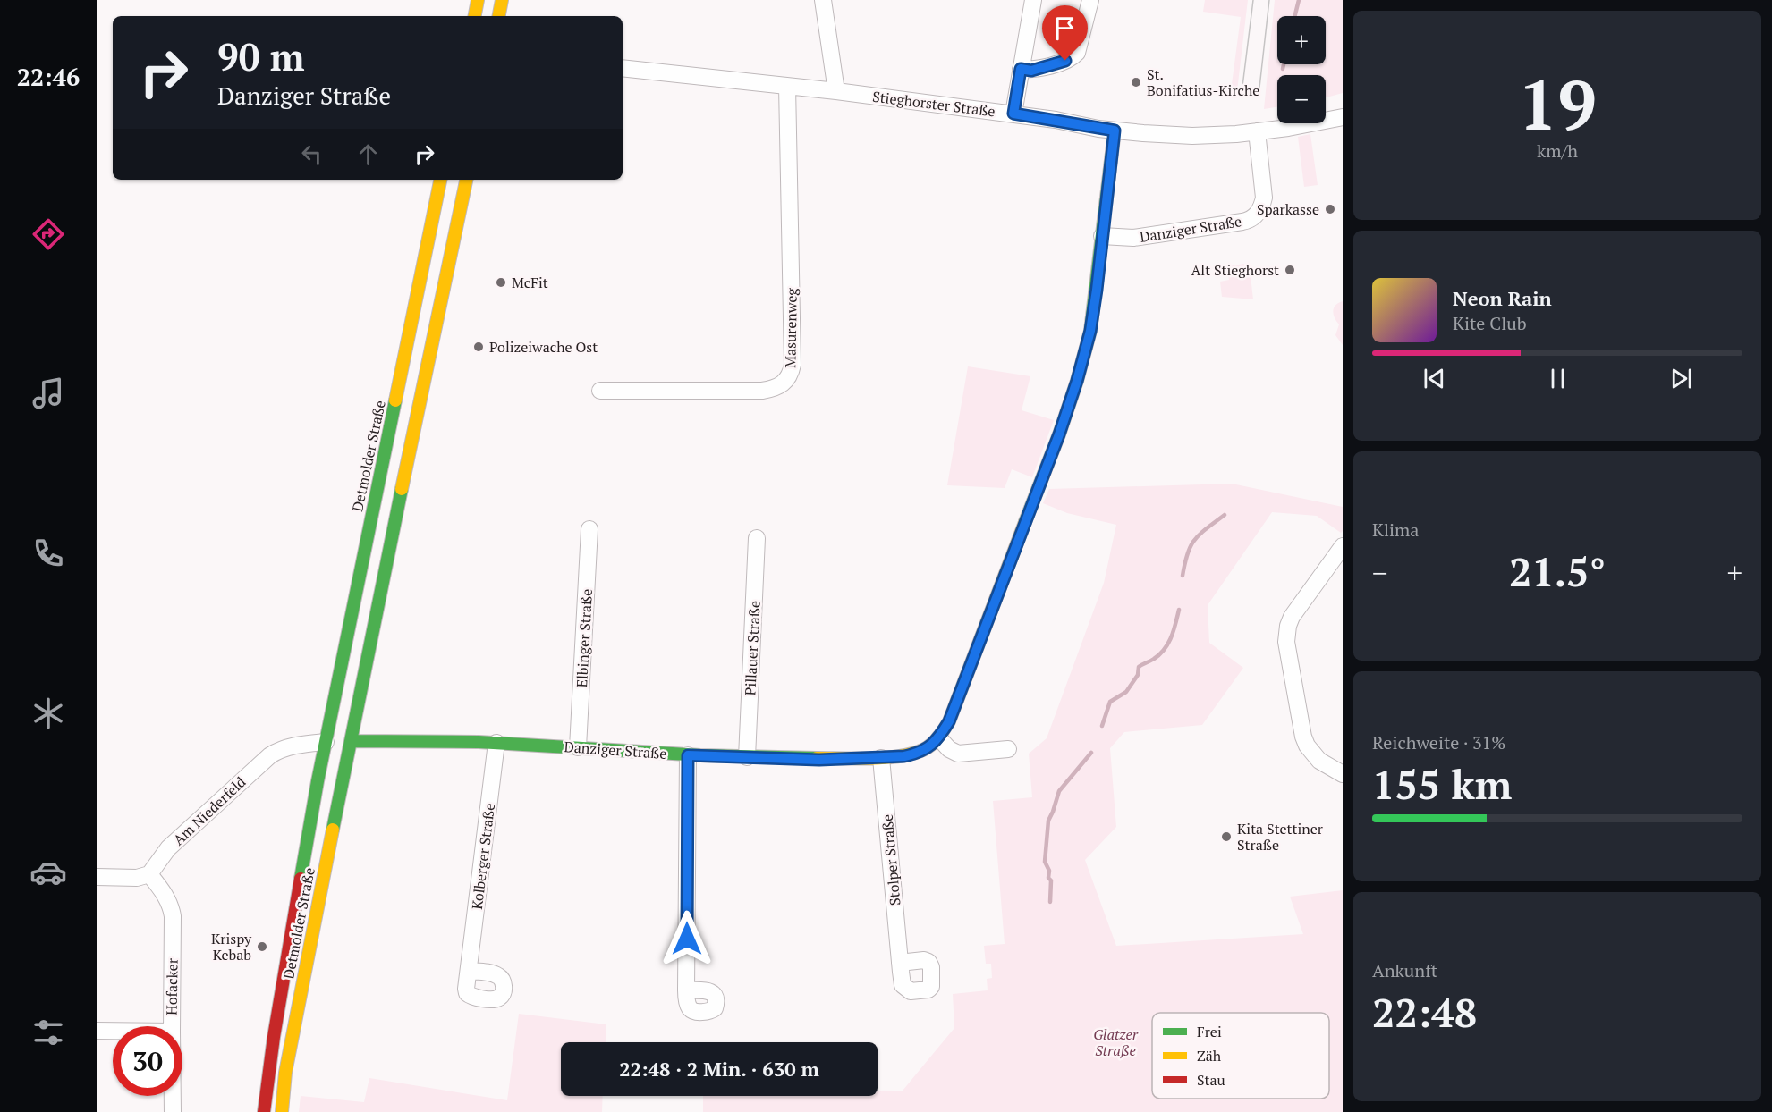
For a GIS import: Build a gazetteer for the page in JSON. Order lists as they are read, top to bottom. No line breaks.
{"streets":{"main road":["Danziger Straße","Detmolder Straße"],"street":["Stieghorster Straße","Masurenweg","Elbinger Straße","Pillauer Straße","Am Niederfeld","Kolberger Straße","Stolper Straße","Hofacker"]},"crossings":[["Stieghorster Straße","Danziger Straße"],["Stieghorster Straße","Masurenweg"],["Danziger Straße","Detmolder Straße"],["Danziger Straße","Elbinger Straße"],["Danziger Straße","Pillauer Straße"],["Danziger Straße","Kolberger Straße"],["Danziger Straße","Stolper Straße"],["Detmolder Straße","Am Niederfeld"],["Am Niederfeld","Hofacker"]],"parks":["Glatzer Straße"],"places":["St. Bonifatius-Kirche","Sparkasse","Alt Stieghorst","McFit","Polizeiwache Ost","Kita Stettiner Straße","Krispy Kebab"],"legend":["Frei","Zäh","Stau"],"page":{"tabs":"22:46","tile":[["19","km/h"],"Klima",["Reichweite · 31%","155 km"],["Ankunft","22:48"]],"map_buttons":["+","−"],"turn":["90 m","Danziger Straße"],"song":["Neon Rain","Kite Club"],"heat":["−","21.5°","+"],"limit":"30","trip":"22:48 · 2 Min. · 630 m"}}
